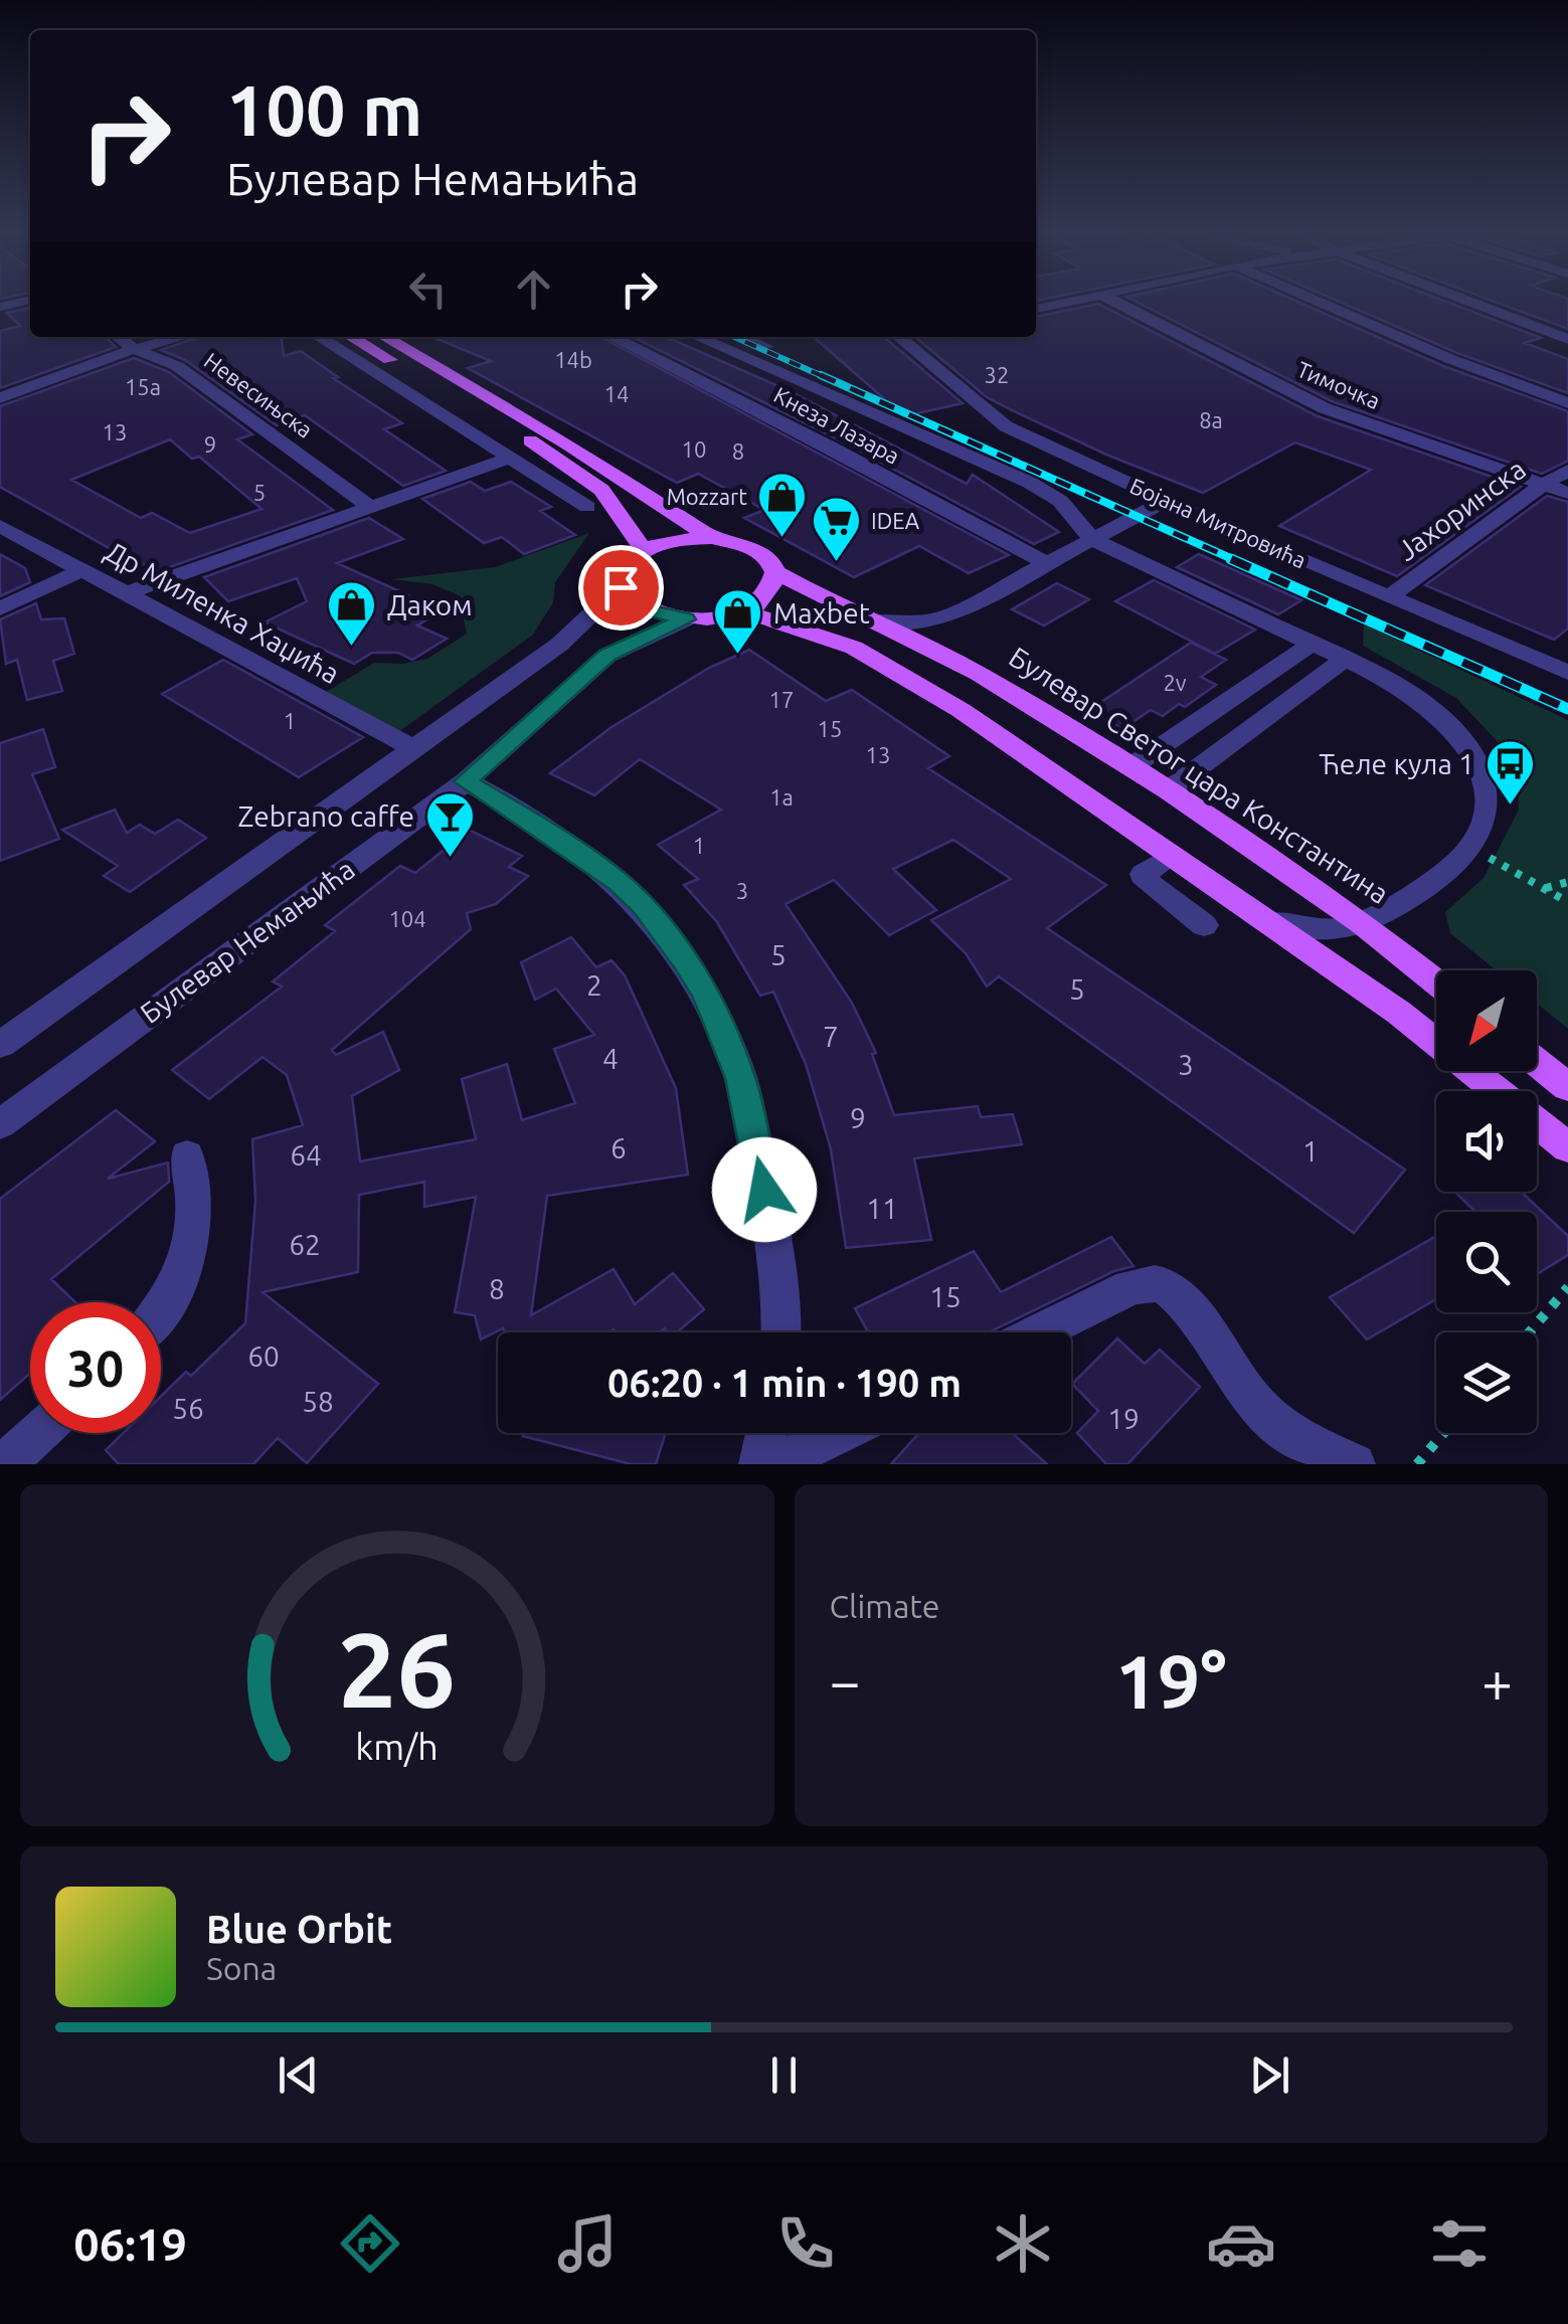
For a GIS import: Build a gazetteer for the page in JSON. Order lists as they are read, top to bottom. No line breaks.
{"streets":{"main road":["Булевар Светог цара Константина"],"street":["Тимочка","Невесињска","Кнеза Лазара","Јахоринска","Бојана Митровића","Др Миленка Хаџића","Булевар Немањића"]},"crossings":[["Тимочка","Јахоринска"],["Јахоринска","Бојана Митровића"],["Др Миленка Хаџића","Булевар Немањића"]],"places":{"shop":["Mozzart","Даком","Maxbet"],"supermarket":["IDEA"],"bus stop":["Ћеле кула 1"],"bar":["Zebrano caffe"]},"house_numbers":["14b","32","15a","14","8a","13","9","10","8","5","2v","17","1","15","13","1a","1","3","104","5","2","5","7","4","3","9","6","1","64","11","62","8","15","60","58","56","19"],"north":"bottom left","page":{"turn":["100 m","Булевар Немањића"],"limit":"30","trip":"06:20 · 1 min · 190 m","tile":"Climate","heat":["−","19°","+"],"song":["Blue Orbit","Sona"],"tabs":"06:19","gauge":["26","km/h"]}}
